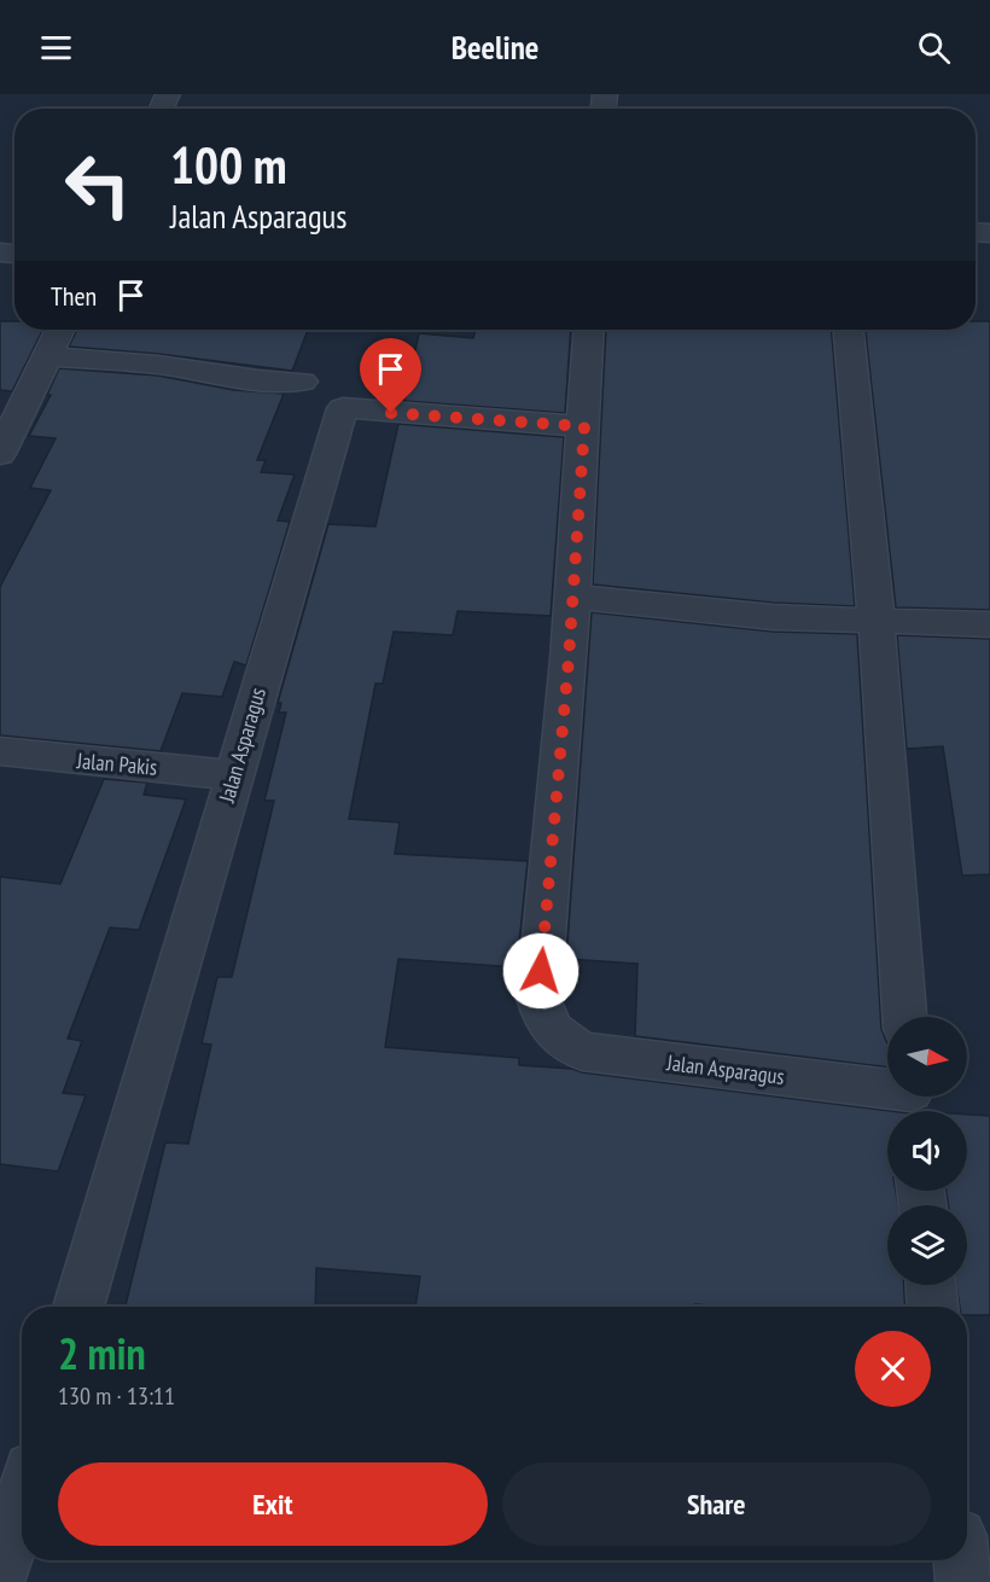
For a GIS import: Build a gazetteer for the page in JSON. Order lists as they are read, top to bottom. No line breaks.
{"streets":{"street":["Jalan Asparagus","Jalan Pakis"]},"crossings":[["Jalan Asparagus","Jalan Pakis"]],"north":"right","page":{"header":"Beeline","turn":["100 m","Jalan Asparagus"],"then":"Then","heading":["2 min","130 m · 13:11"],"buttons":["Exit","Share"]}}
